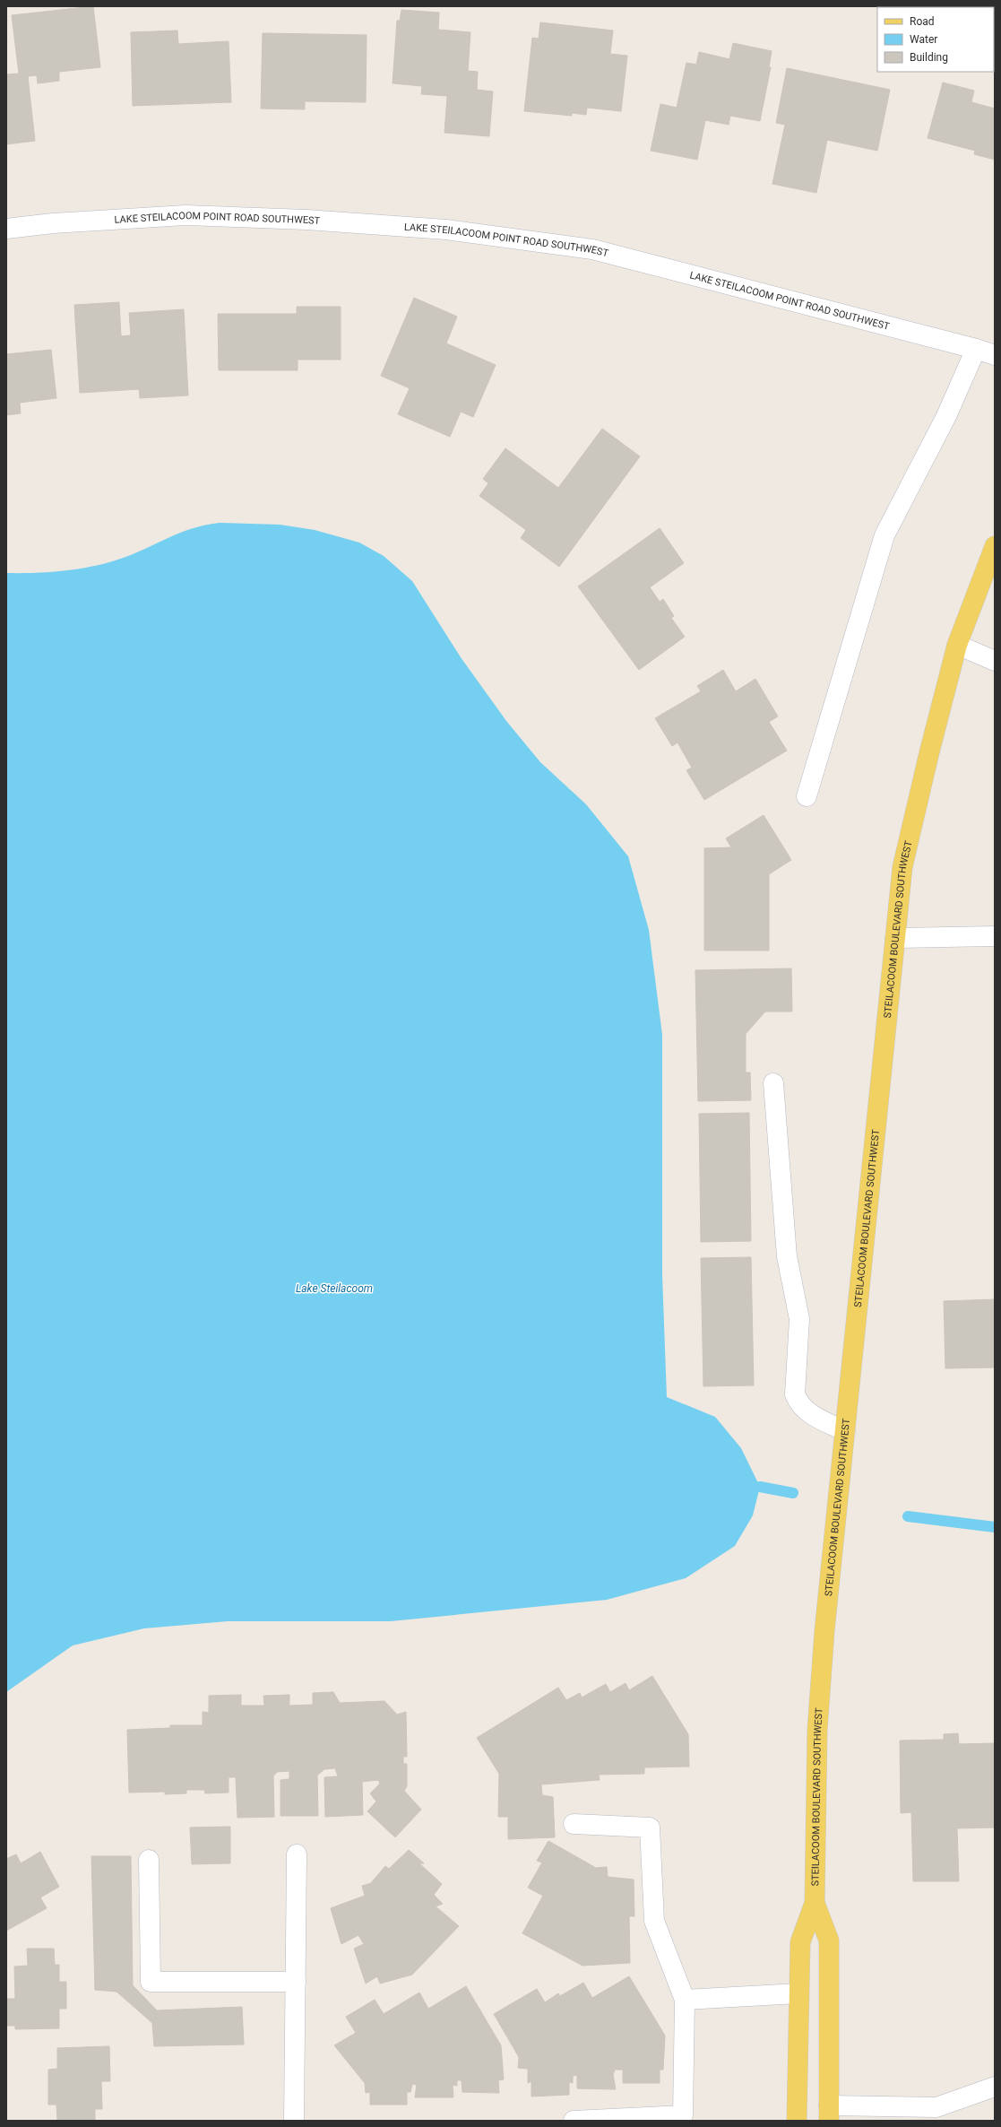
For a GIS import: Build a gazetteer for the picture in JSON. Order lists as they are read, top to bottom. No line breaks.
{"streets":{"main road":["STEILACOOM BOULEVARD SOUTHWEST"],"street":["LAKE STEILACOOM POINT ROAD SOUTHWEST"]},"water":["Lake Steilacoom"],"legend":["Road","Water","Building"]}
